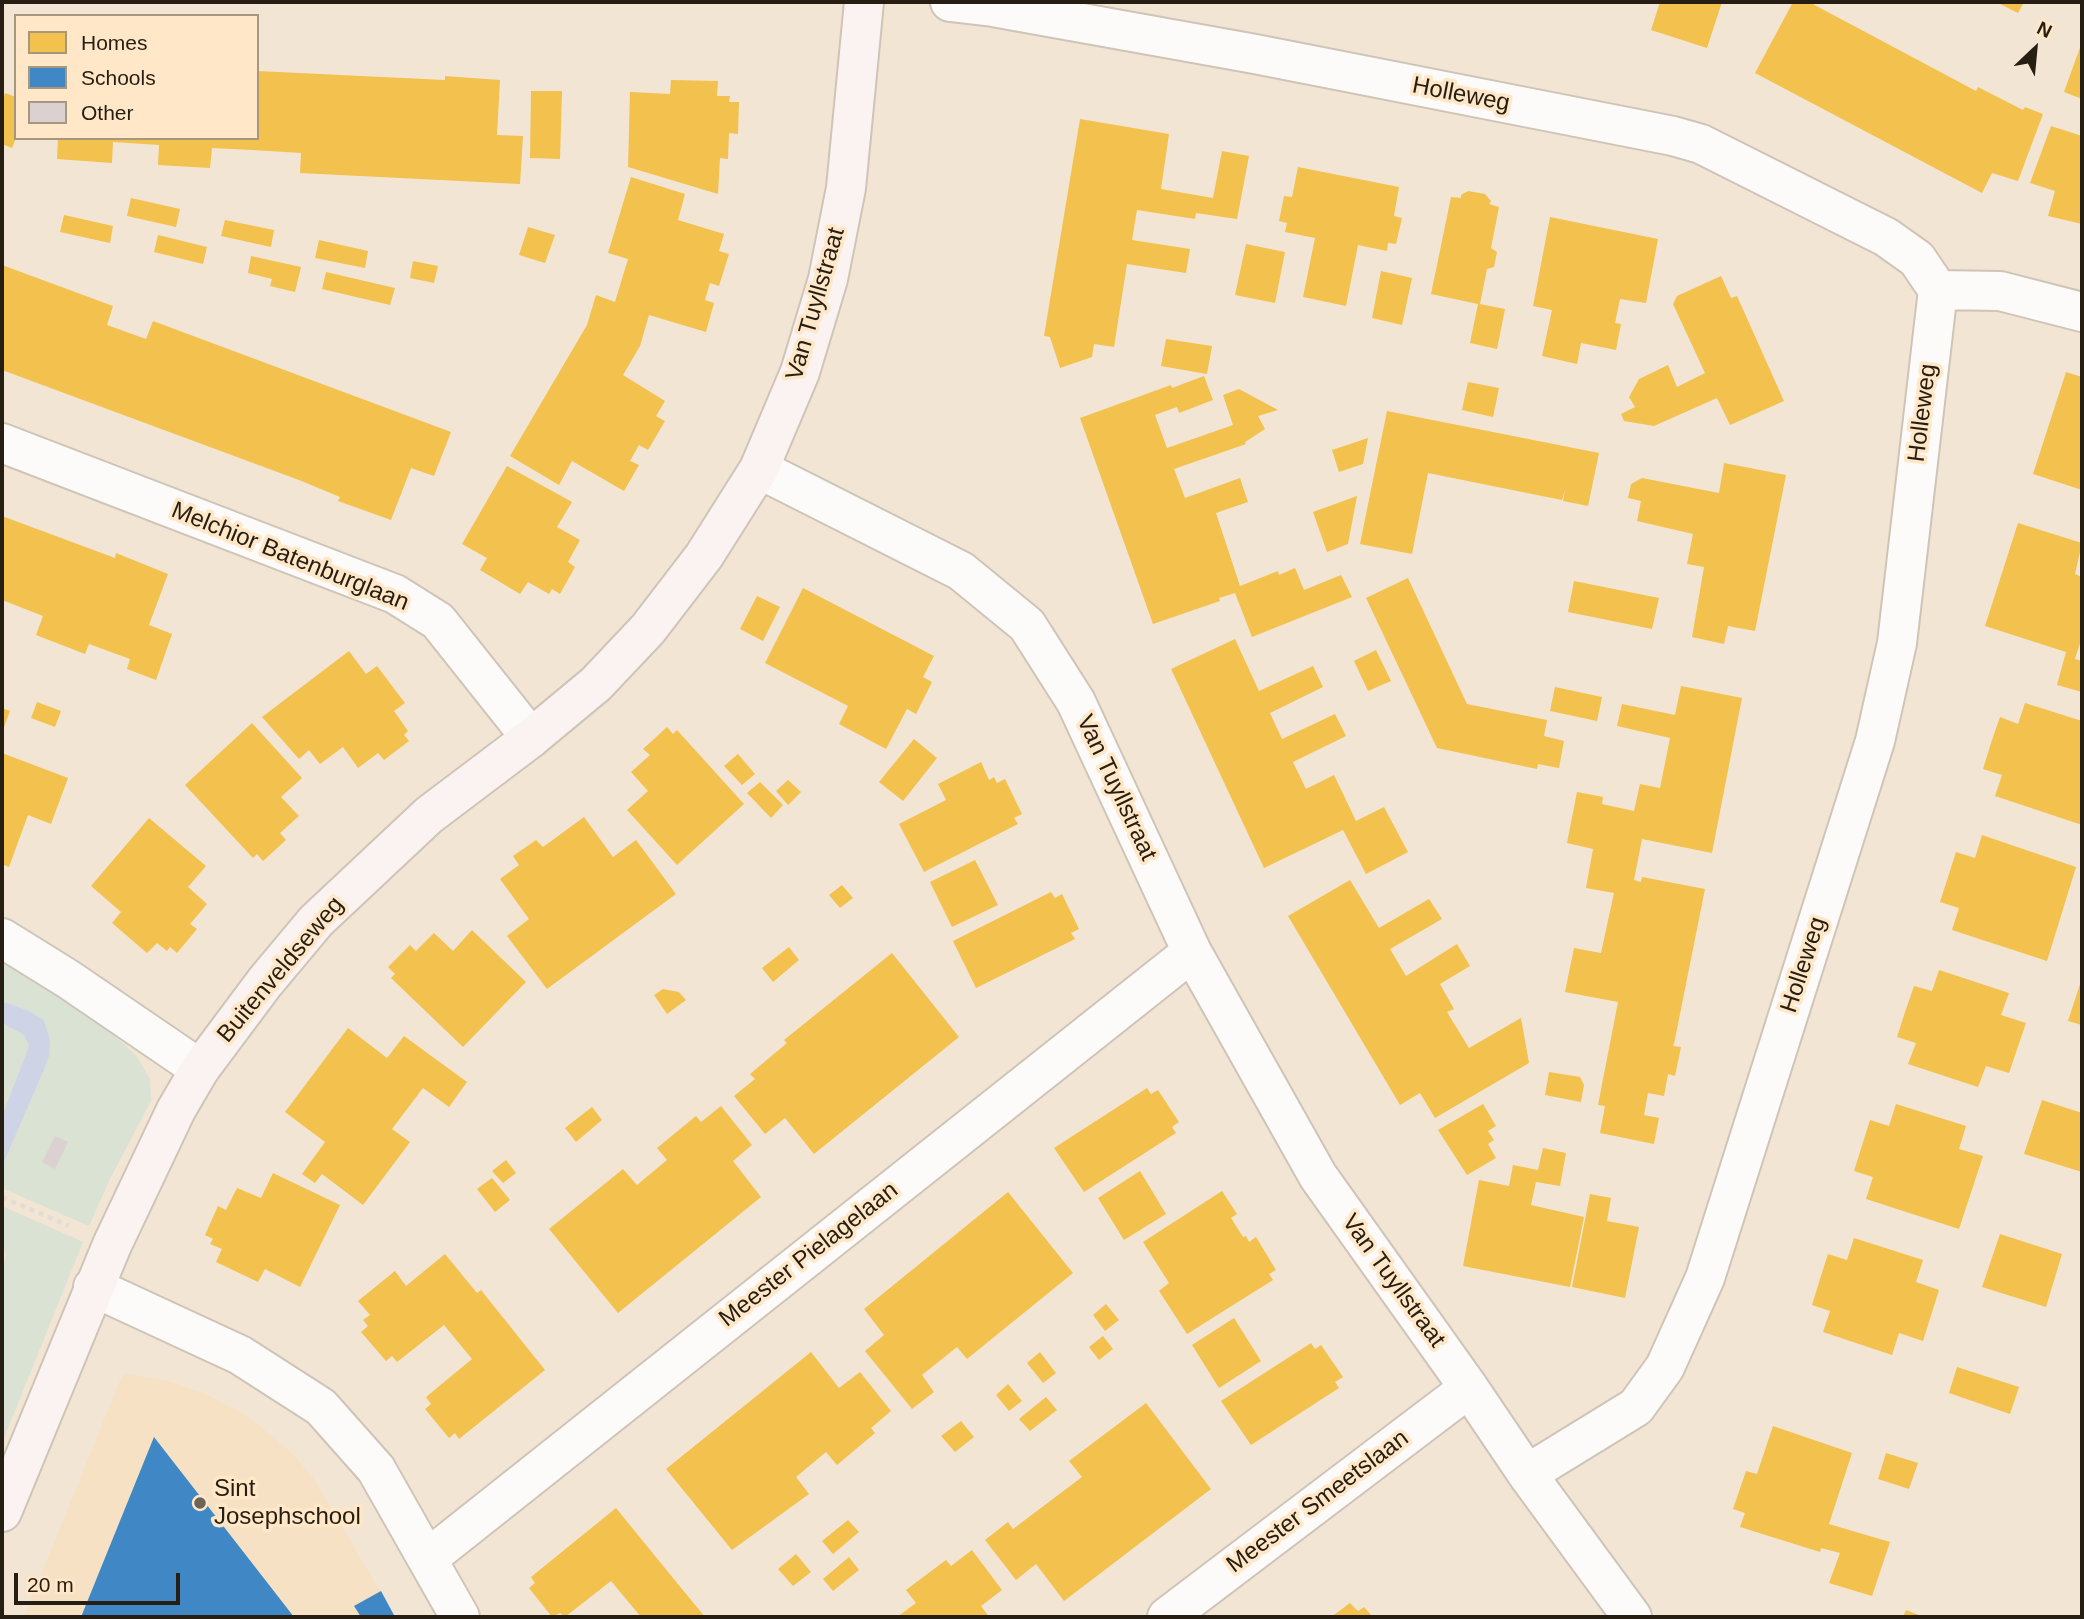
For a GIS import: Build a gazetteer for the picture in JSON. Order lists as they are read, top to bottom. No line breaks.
{"streets":{"street":["Holleweg","Van Tuyllstraat","Melchior Batenburglaan","Buitenveldseweg","Meester Pielagelaan","Meester Smeetslaan"]},"crossings":[["Holleweg","Van Tuyllstraat"],["Van Tuyllstraat","Buitenveldseweg"],["Van Tuyllstraat","Meester Pielagelaan"],["Van Tuyllstraat","Meester Smeetslaan"],["Melchior Batenburglaan","Buitenveldseweg"]],"places":["Sint Josephschool"],"legend":["Homes","Schools","Other"],"scale_bar":"20 m","north":"top right"}
